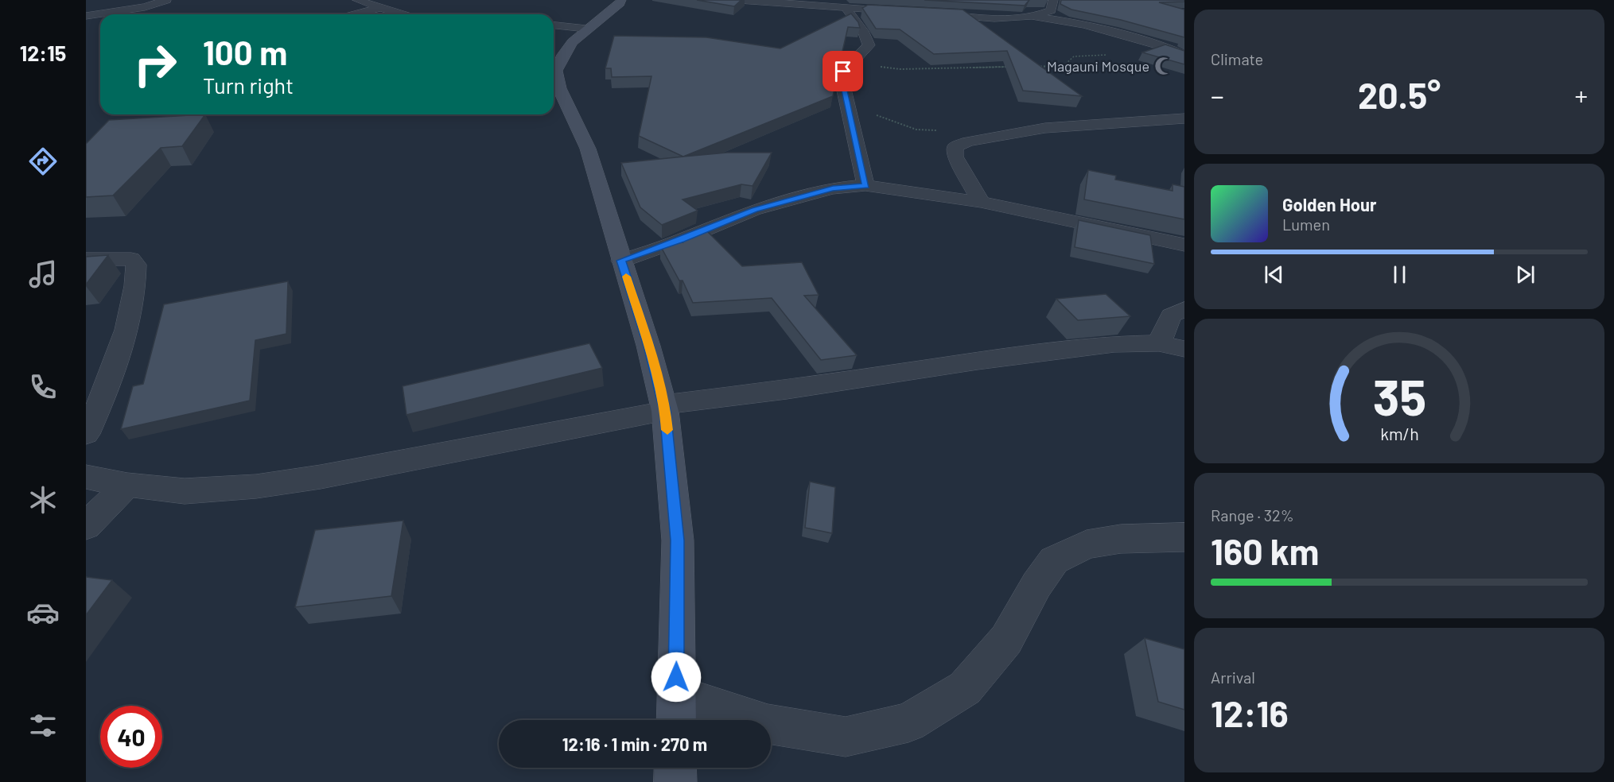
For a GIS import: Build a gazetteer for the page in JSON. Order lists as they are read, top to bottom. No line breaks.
{"places":{"mosque":["Magauni Mosque"]},"page":{"tabs":"12:15","tile":["Climate",["Range · 32%","160 km"],["Arrival","12:16"]],"turn":["100 m","Turn right"],"heat":["−","20.5°","+"],"song":["Golden Hour","Lumen"],"limit":"40","trip":"12:16 · 1 min · 270 m","gauge":["35","km/h"]}}
